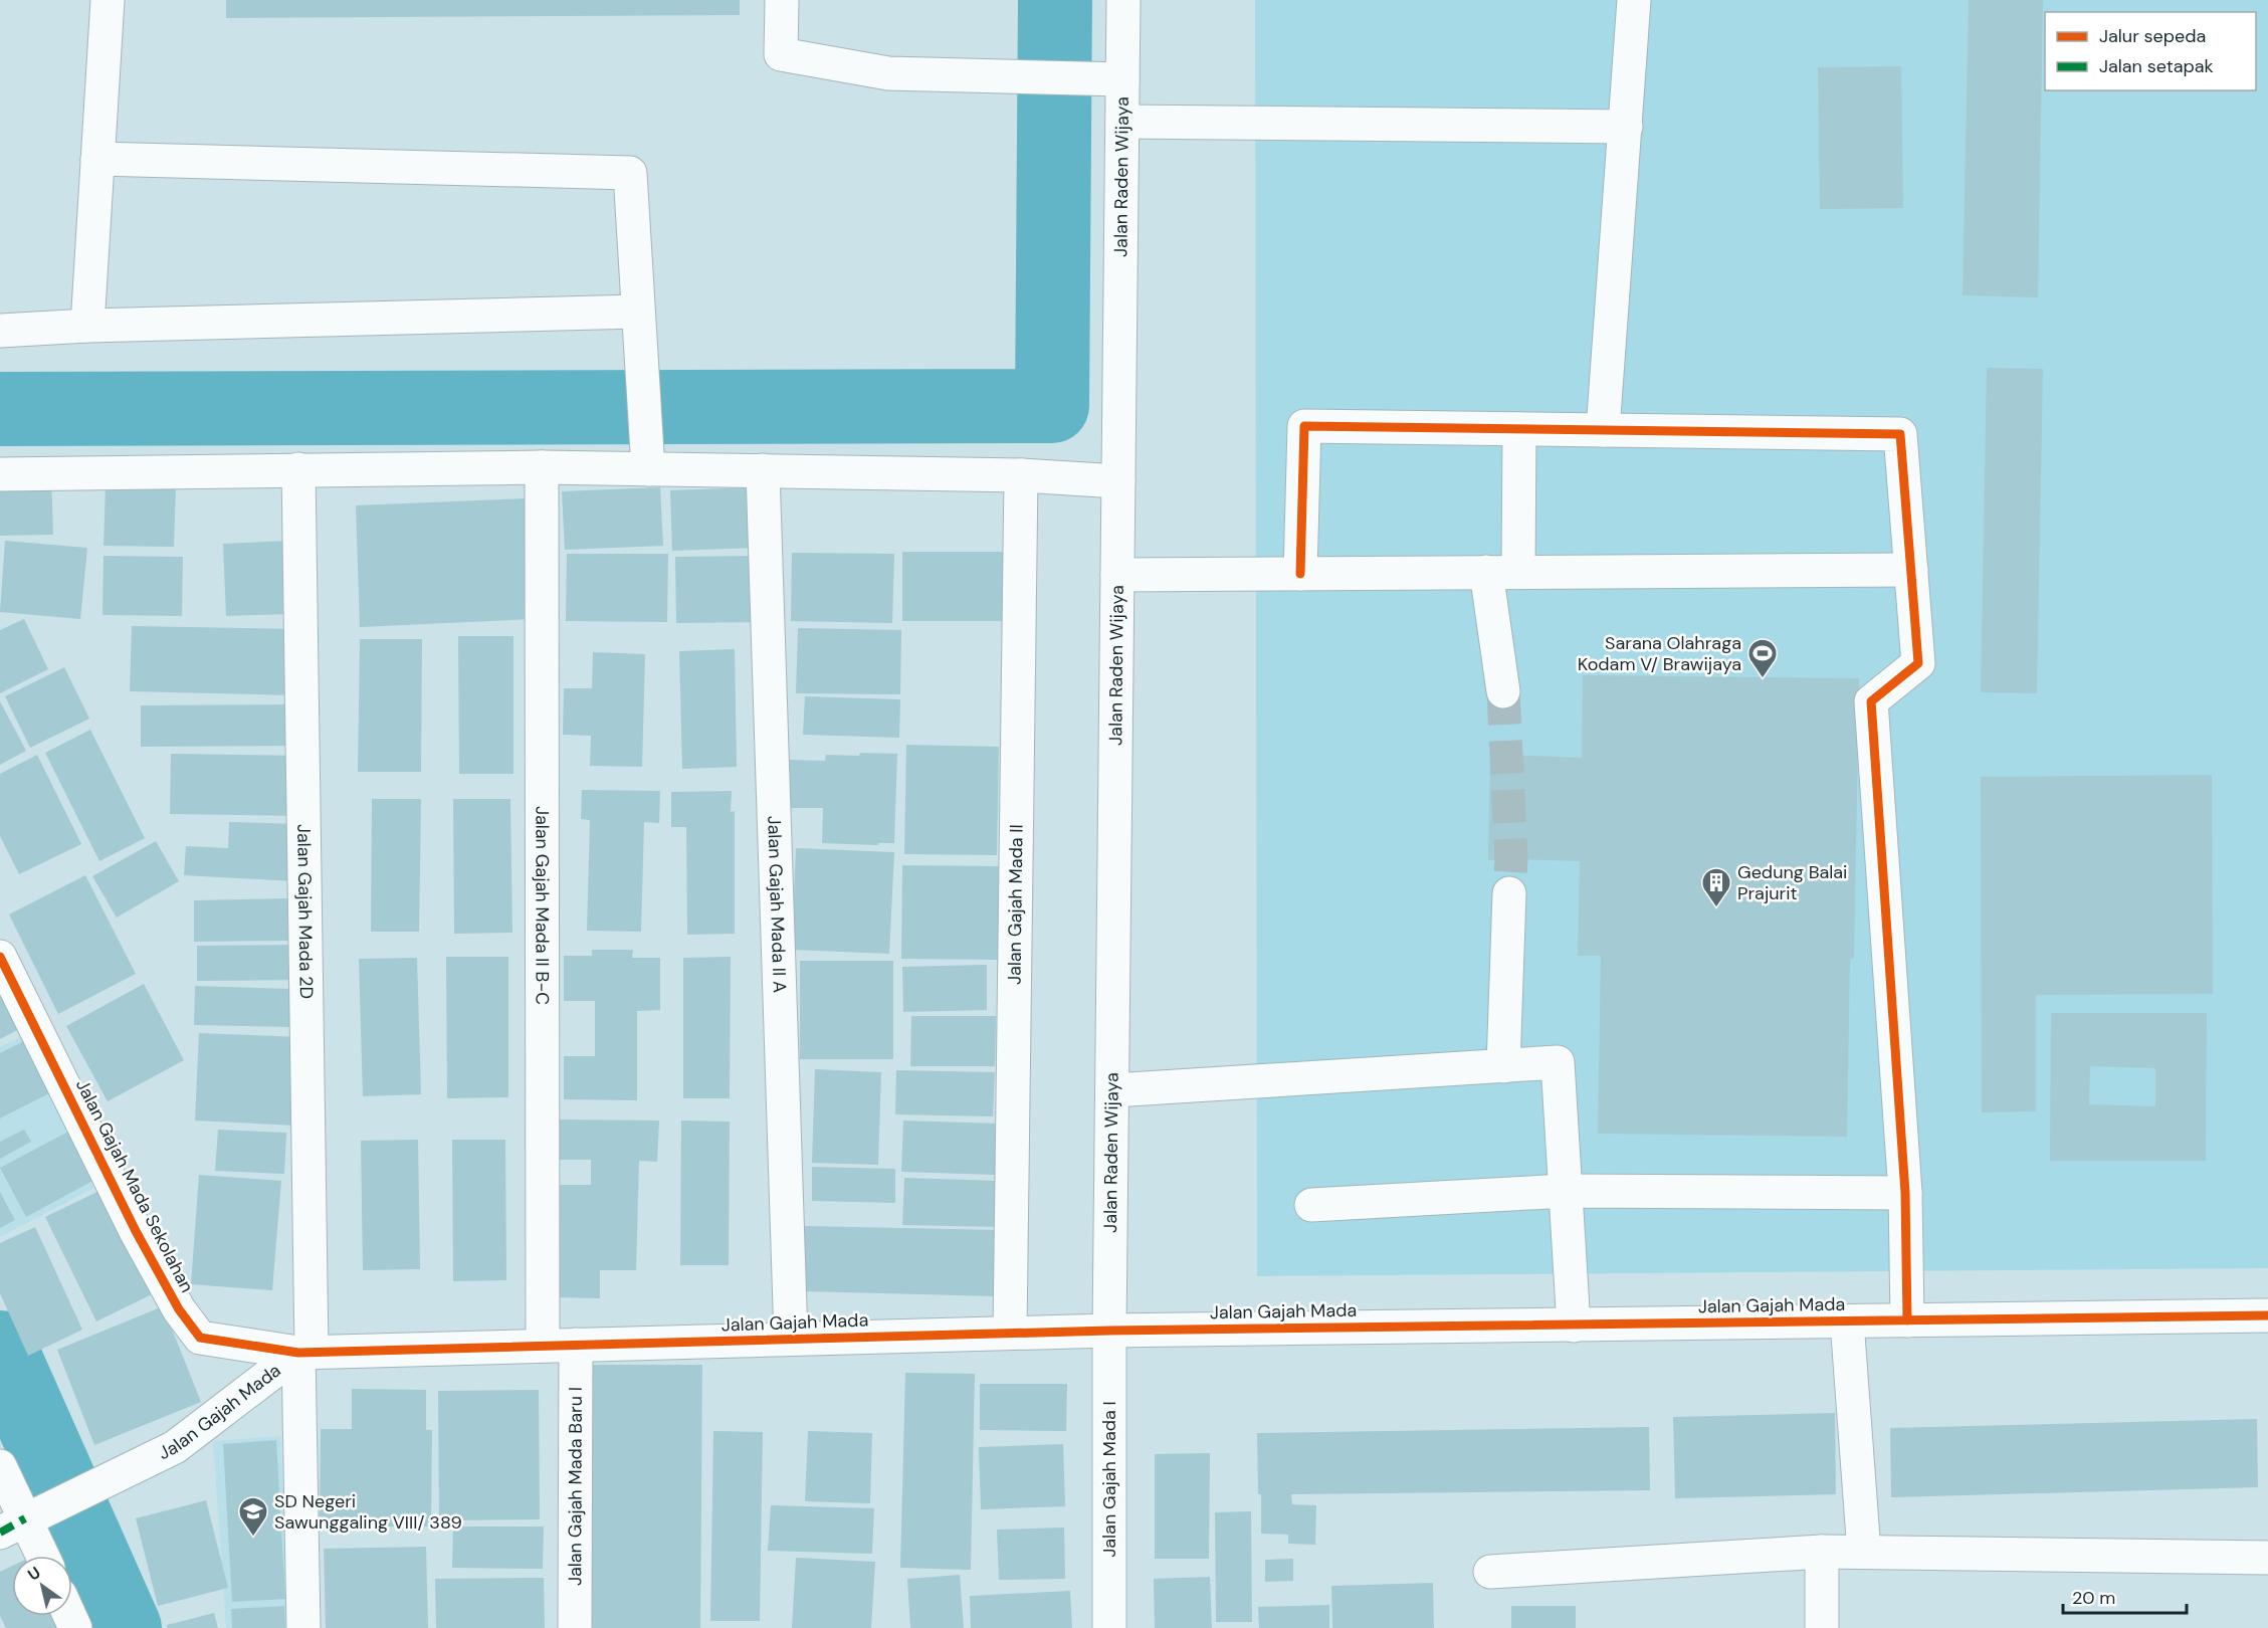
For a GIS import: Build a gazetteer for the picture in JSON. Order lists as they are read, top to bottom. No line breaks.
{"streets":{"street":["Jalan Raden Wijaya","Jalan Gajah Mada II A","Jalan Gajah Mada II","Jalan Gajah Mada II B-C","Jalan Gajah Mada 2D","Jalan Gajah Mada Sekolahan","Jalan Gajah Mada","Jalan Gajah Mada I","Jalan Gajah Mada Baru I"]},"crossings":[["Jalan Raden Wijaya","Jalan Gajah Mada"],["Jalan Raden Wijaya","Jalan Gajah Mada I"],["Jalan Gajah Mada II A","Jalan Gajah Mada"],["Jalan Gajah Mada II","Jalan Gajah Mada"],["Jalan Gajah Mada II B-C","Jalan Gajah Mada"],["Jalan Gajah Mada 2D","Jalan Gajah Mada Sekolahan"],["Jalan Gajah Mada 2D","Jalan Gajah Mada"],["Jalan Gajah Mada Sekolahan","Jalan Gajah Mada"],["Jalan Gajah Mada","Jalan Gajah Mada I"],["Jalan Gajah Mada","Jalan Gajah Mada Baru I"]],"places":{"sports":["Sarana Olahraga Kodam V/ Brawijaya"],"building":["Gedung Balai Prajurit"],"school or university":["SD Negeri Sawunggaling VIII/ 389"]},"legend":["Jalur sepeda","Jalan setapak"],"scale_bar":"20 m","north":"top left"}
